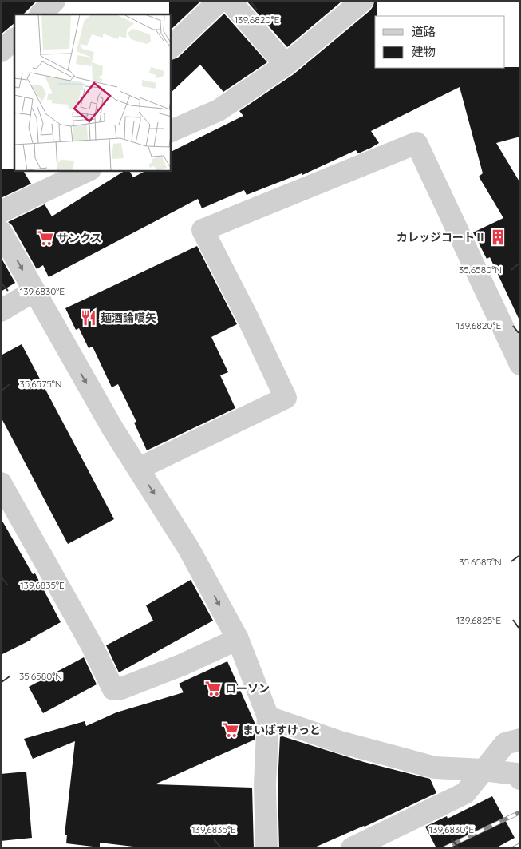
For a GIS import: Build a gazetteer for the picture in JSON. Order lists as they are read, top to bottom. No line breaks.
{"places":{"building":["カレッジコートⅡ"],"supermarket":["サンクス","ローソン","まいばすけっと"],"restaurant":["麺酒論嚆矢"]},"legend":["道路","建物"],"coordinates":["139.6820°E","35.6580°N","139.6830°E","35.6575°N","35.6585°N","139.6835°E","139.6825°E"]}
